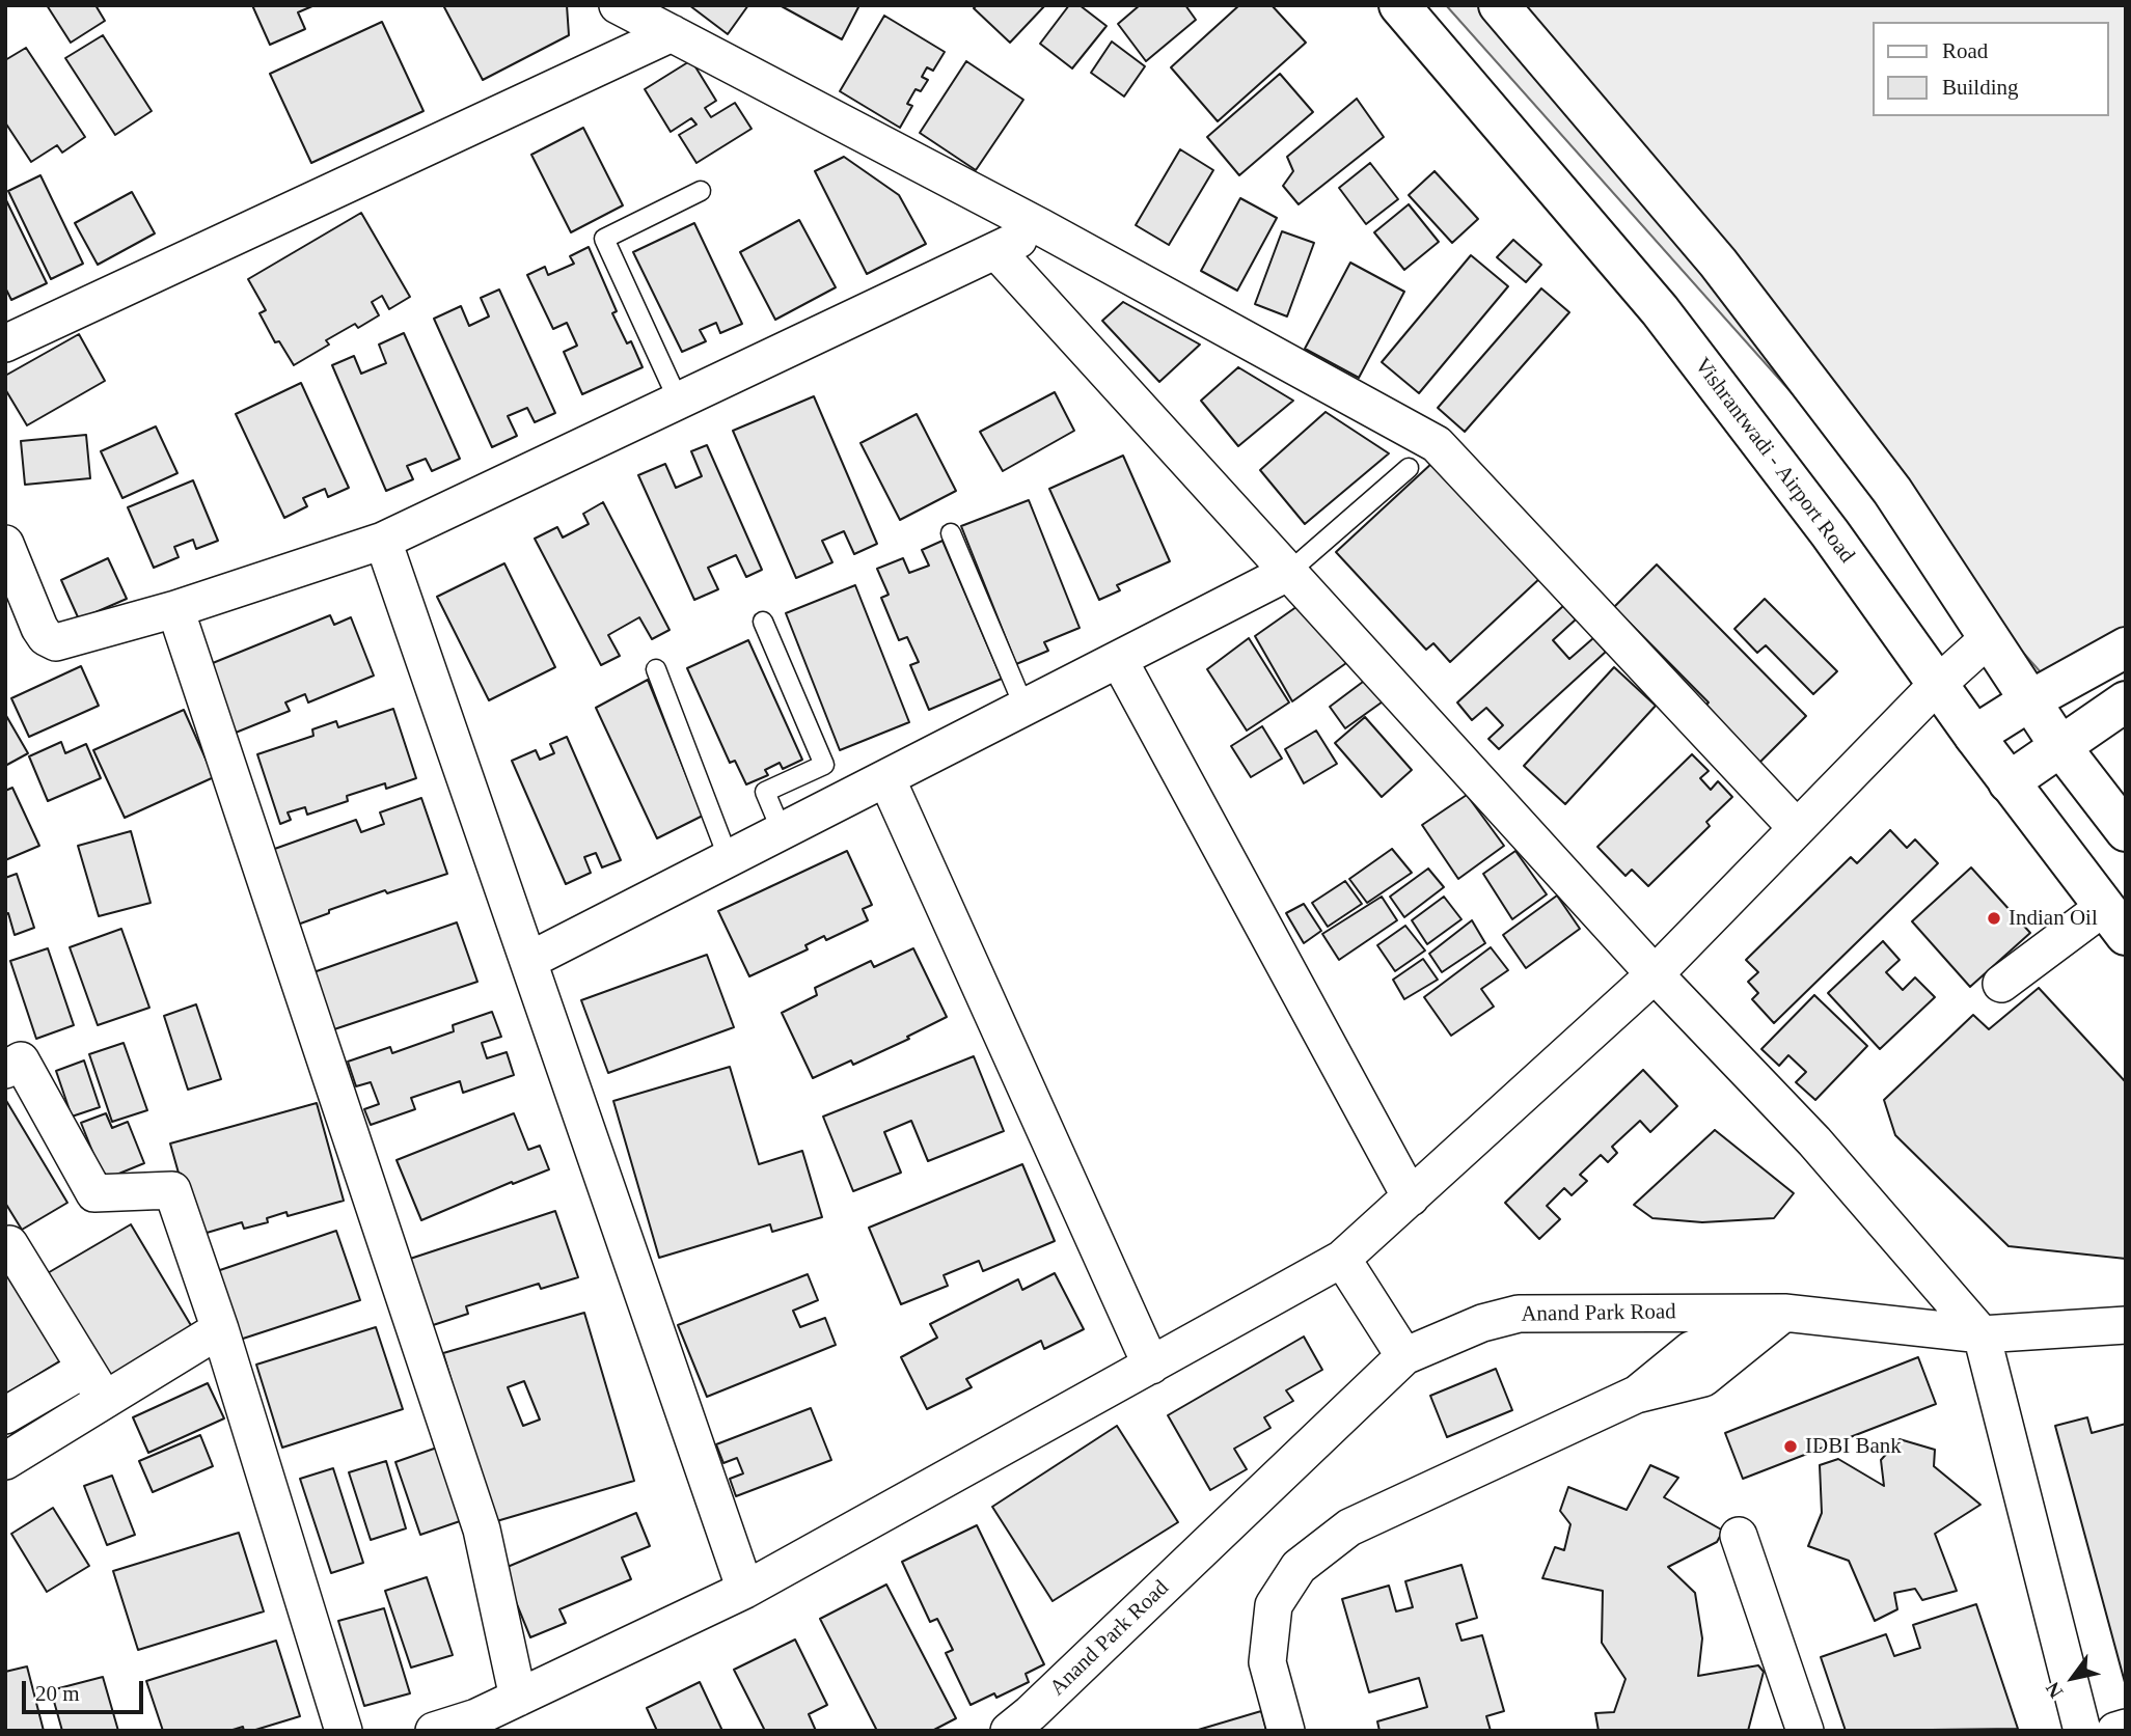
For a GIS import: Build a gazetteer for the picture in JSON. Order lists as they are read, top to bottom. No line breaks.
{"streets":{"main road":["Vishrantwadi - Airport Road"],"street":["Anand Park Road"]},"places":["Indian Oil","IDBI Bank"],"legend":["Road","Building"],"scale_bar":"20 m","north":"bottom left"}
